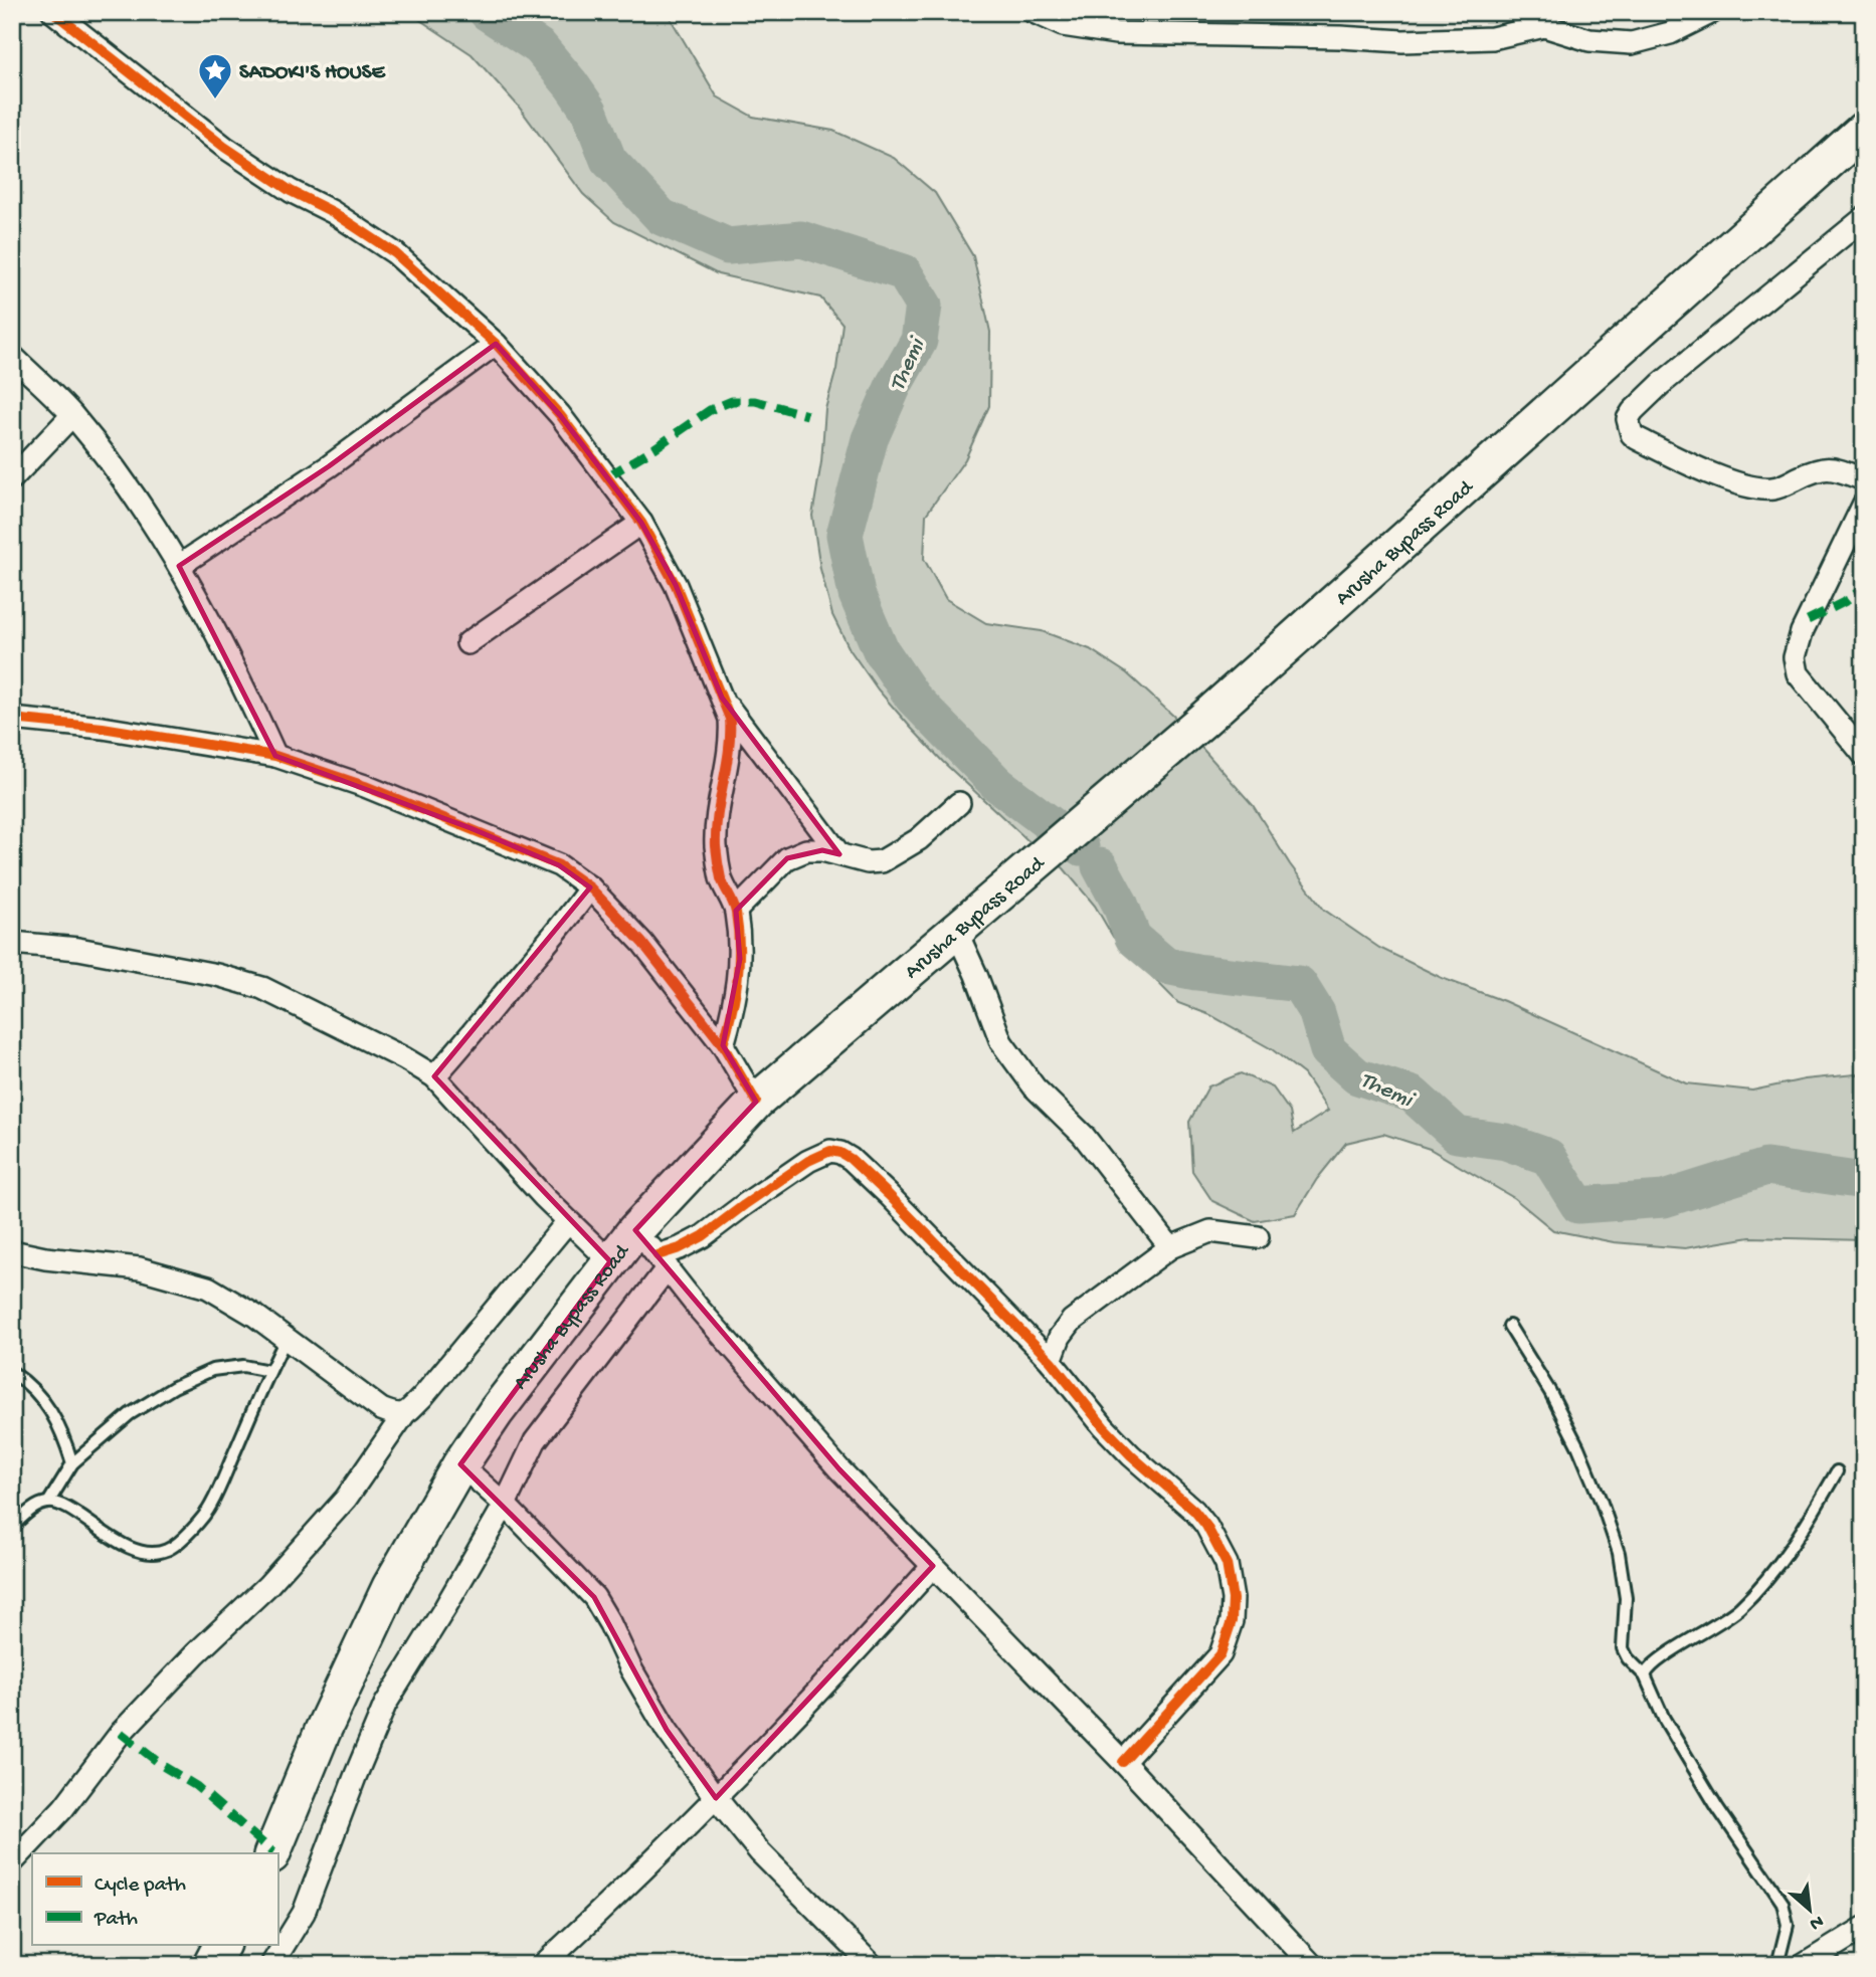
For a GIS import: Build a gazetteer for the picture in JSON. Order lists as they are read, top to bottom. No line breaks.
{"streets":{"main road":["Arusha Bypass Road"]},"water":["Themi"],"places":{"place":["SADOKI'S HOUSE"]},"legend":["Cycle path","Path"],"north":"bottom right"}
